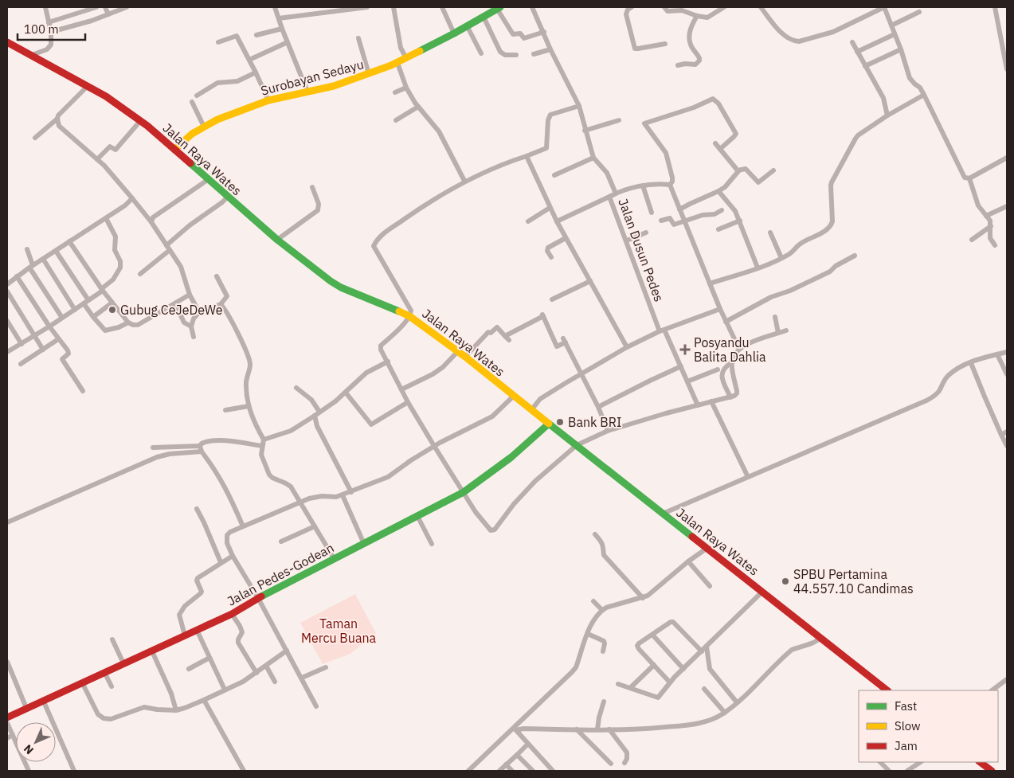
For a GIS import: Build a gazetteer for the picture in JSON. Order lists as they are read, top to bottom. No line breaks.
{"streets":{"main road":["Surobayan Sedayu","Jalan Raya Wates","Jalan Pedes-Godean"],"street":["Jalan Dusun Pedes"]},"crossings":[["Surobayan Sedayu","Jalan Raya Wates"],["Jalan Raya Wates","Jalan Pedes-Godean"]],"parks":["Taman Mercu Buana"],"places":{"other":["Gubug CeJeDeWe","Bank BRI","SPBU Pertamina 44.557.10 Candimas"],"health":["Posyandu Balita Dahlia"]},"legend":["Fast","Slow","Jam"],"scale_bar":"100 m","north":"bottom left"}
